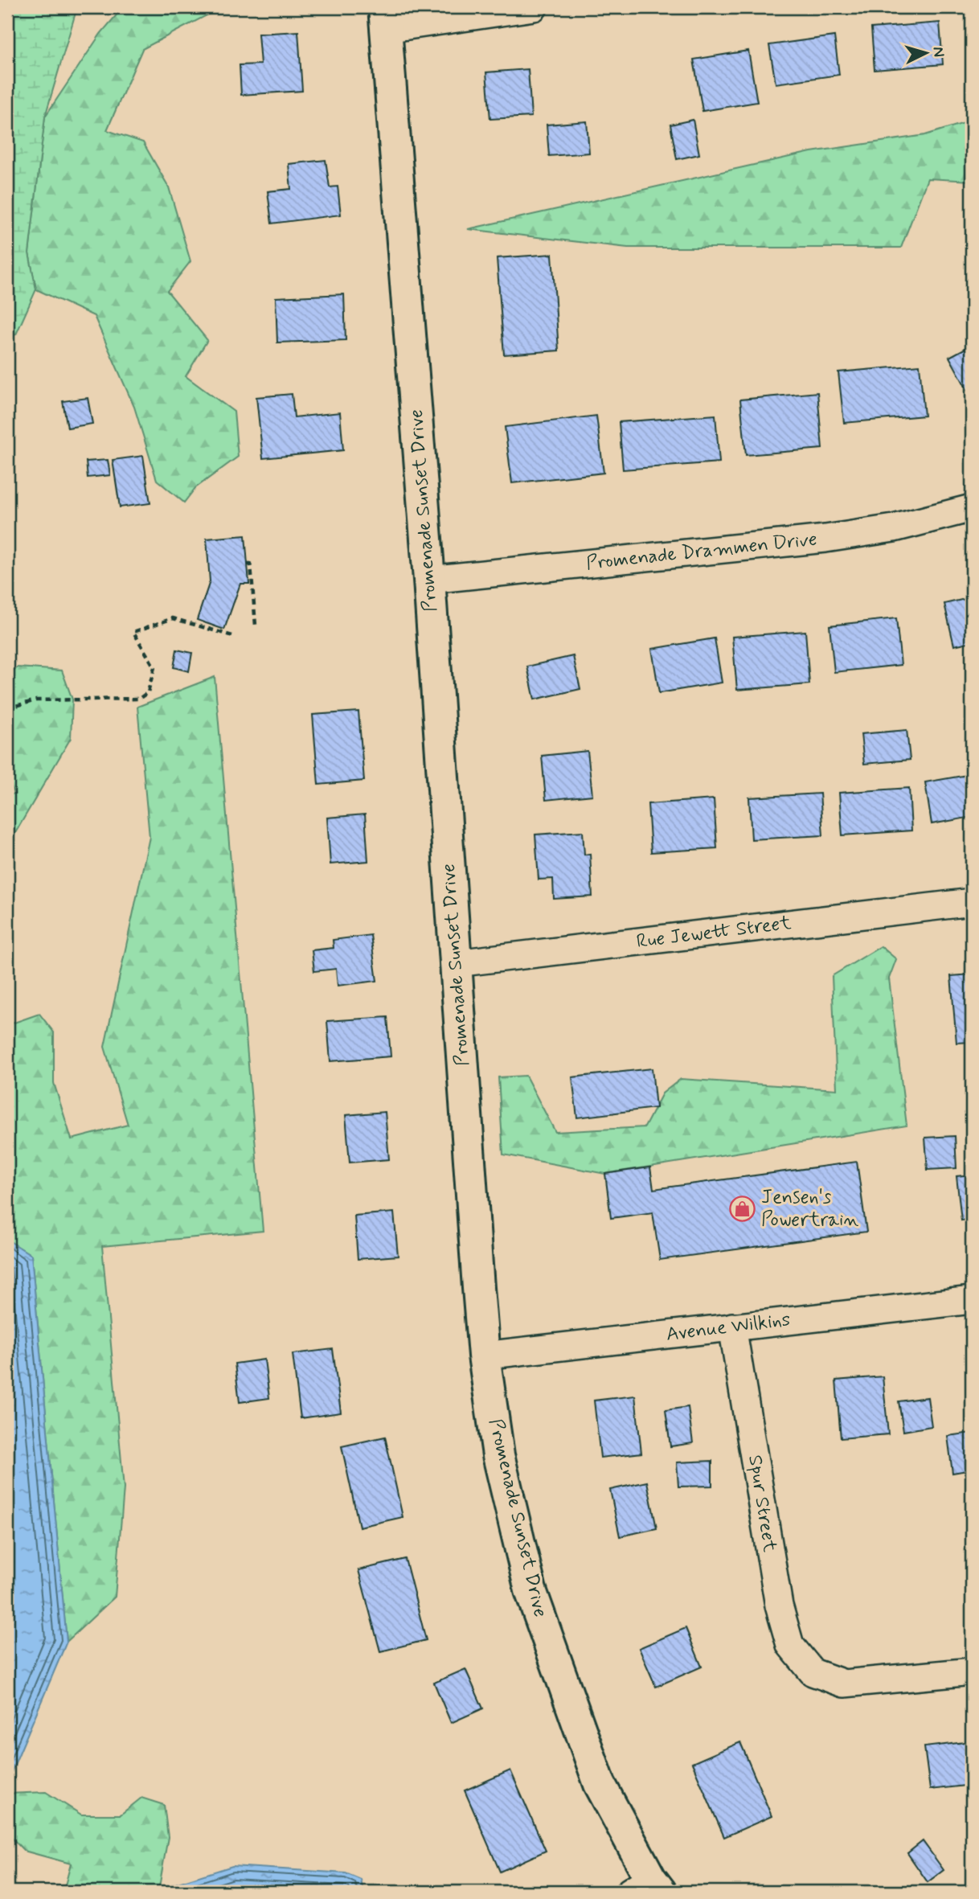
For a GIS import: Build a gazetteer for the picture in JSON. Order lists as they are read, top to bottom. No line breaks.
{"streets":{"street":["Promenade Sunset Drive","Promenade Drammen Drive","Rue Jewett Street","Avenue Wilkins","Spur Street"]},"crossings":[["Promenade Sunset Drive","Promenade Drammen Drive"],["Promenade Sunset Drive","Rue Jewett Street"],["Promenade Sunset Drive","Avenue Wilkins"],["Avenue Wilkins","Spur Street"]],"places":{"shop":["Jensen's Powertrain"]},"north":"right"}
